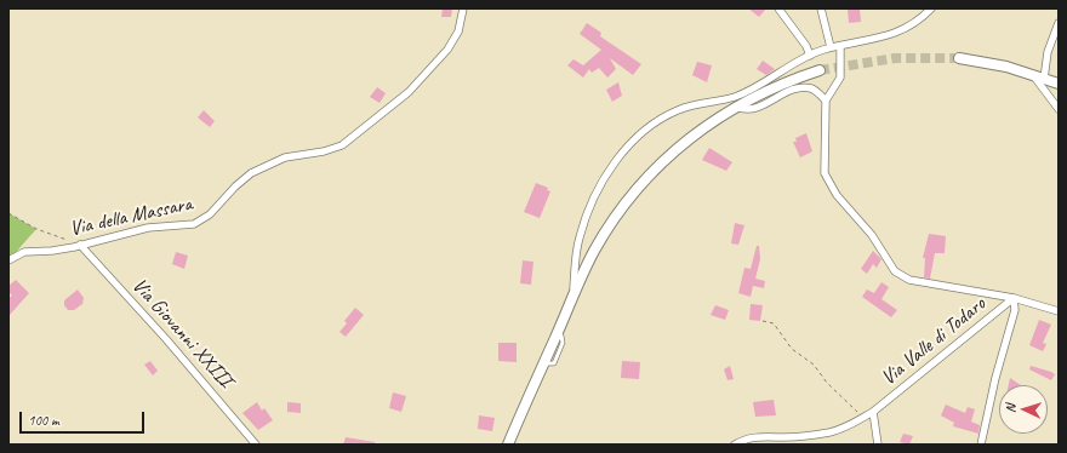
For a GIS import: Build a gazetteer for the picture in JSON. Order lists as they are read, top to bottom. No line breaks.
{"streets":{"street":["Via della Massara","Via Giovanni XXIII","Via Valle di Todaro"]},"crossings":[["Via della Massara","Via Giovanni XXIII"]],"scale_bar":"100 m","north":"left"}
